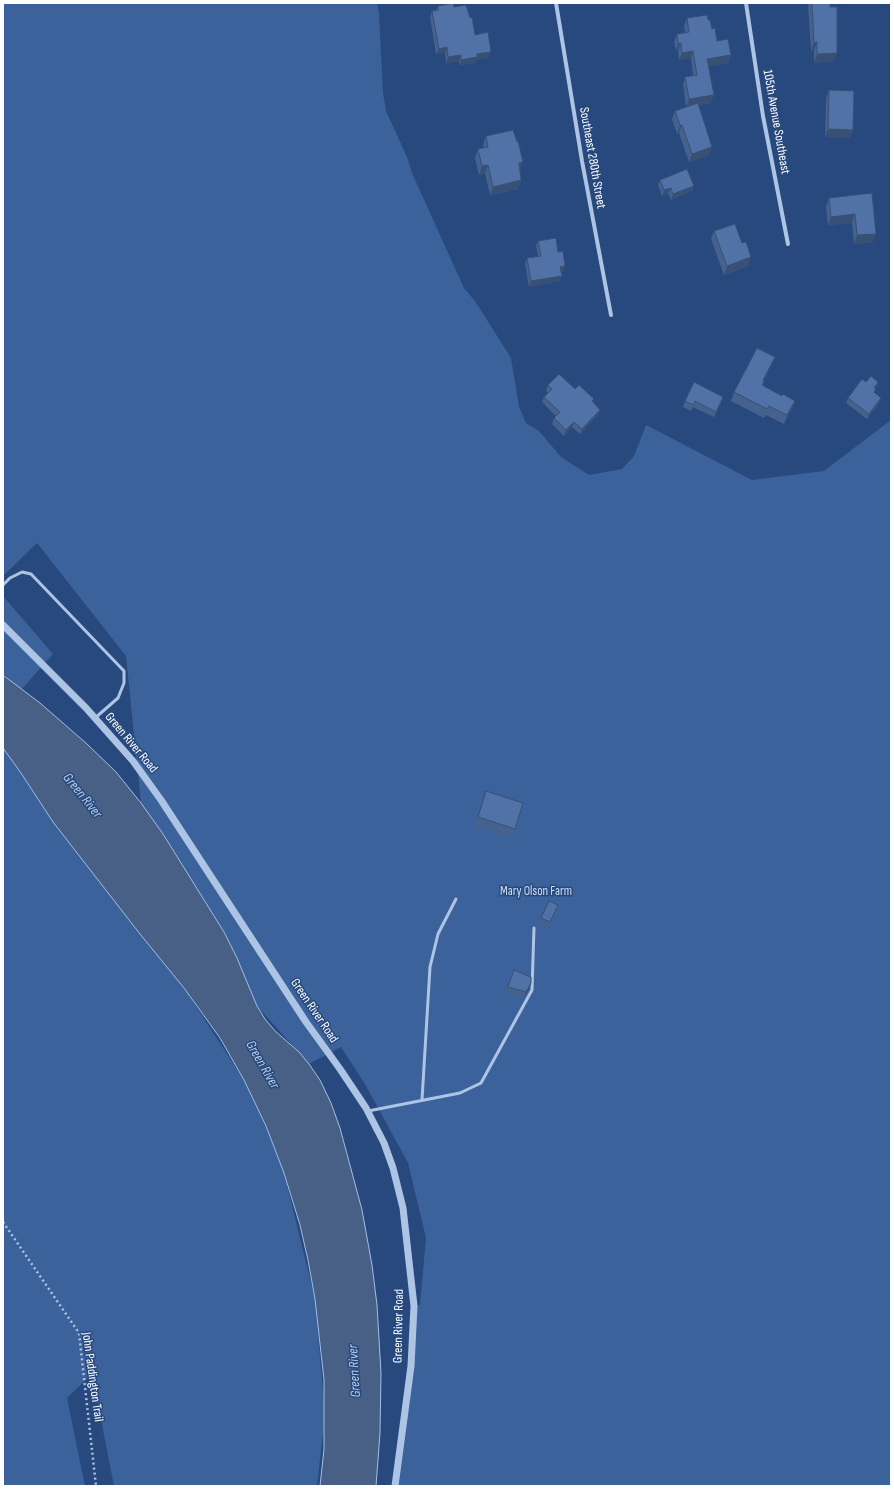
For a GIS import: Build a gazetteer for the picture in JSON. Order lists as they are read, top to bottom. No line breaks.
{"streets":{"street":["105th Avenue Southeast","Southeast 280th Street","Green River Road"],"path":["John Paddington Trail"]},"water":["Green River"],"parks":["Mary Olson Farm"]}
